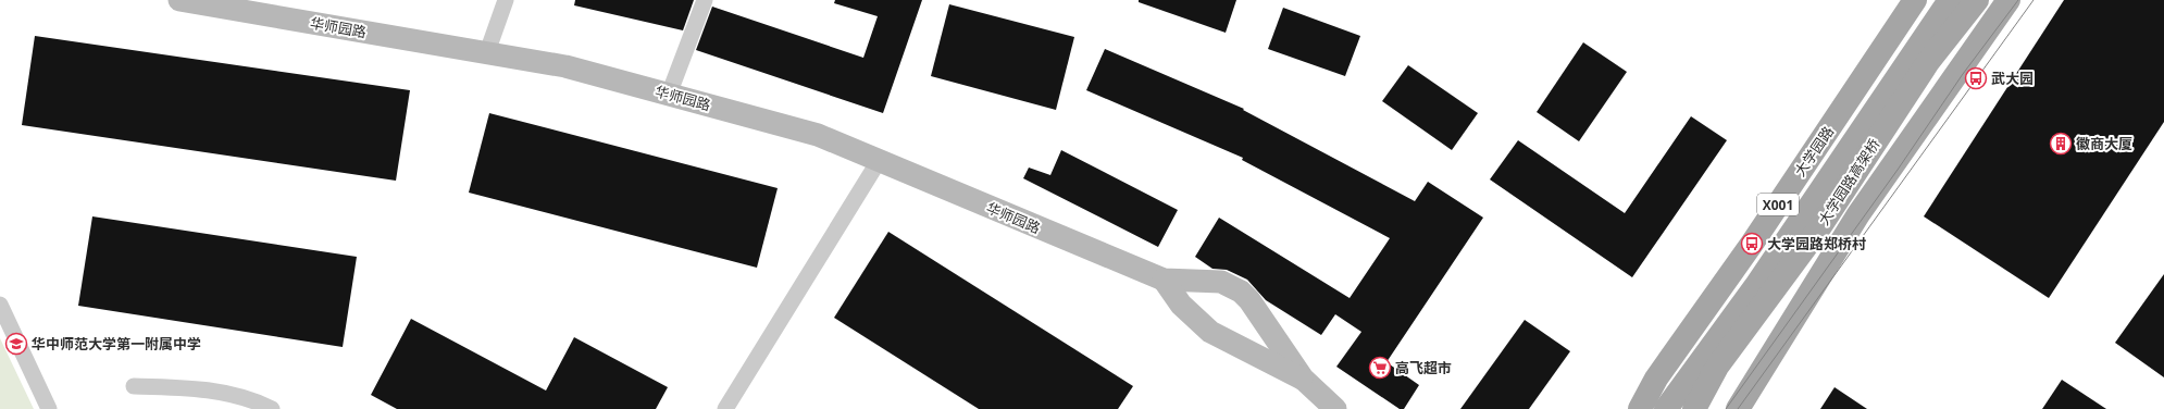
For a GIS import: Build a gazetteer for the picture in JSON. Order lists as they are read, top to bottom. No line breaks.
{"streets":{"main road":["华师园路","大学园路","大学园路高架桥","X001"]},"crossings":[["大学园路","大学园路高架桥"]],"places":{"bus stop":["武大园","大学园路郑桥村"],"building":["徽商大厦"],"school or university":["华中师范大学第一附属中学"],"supermarket":["高飞超市"]}}
